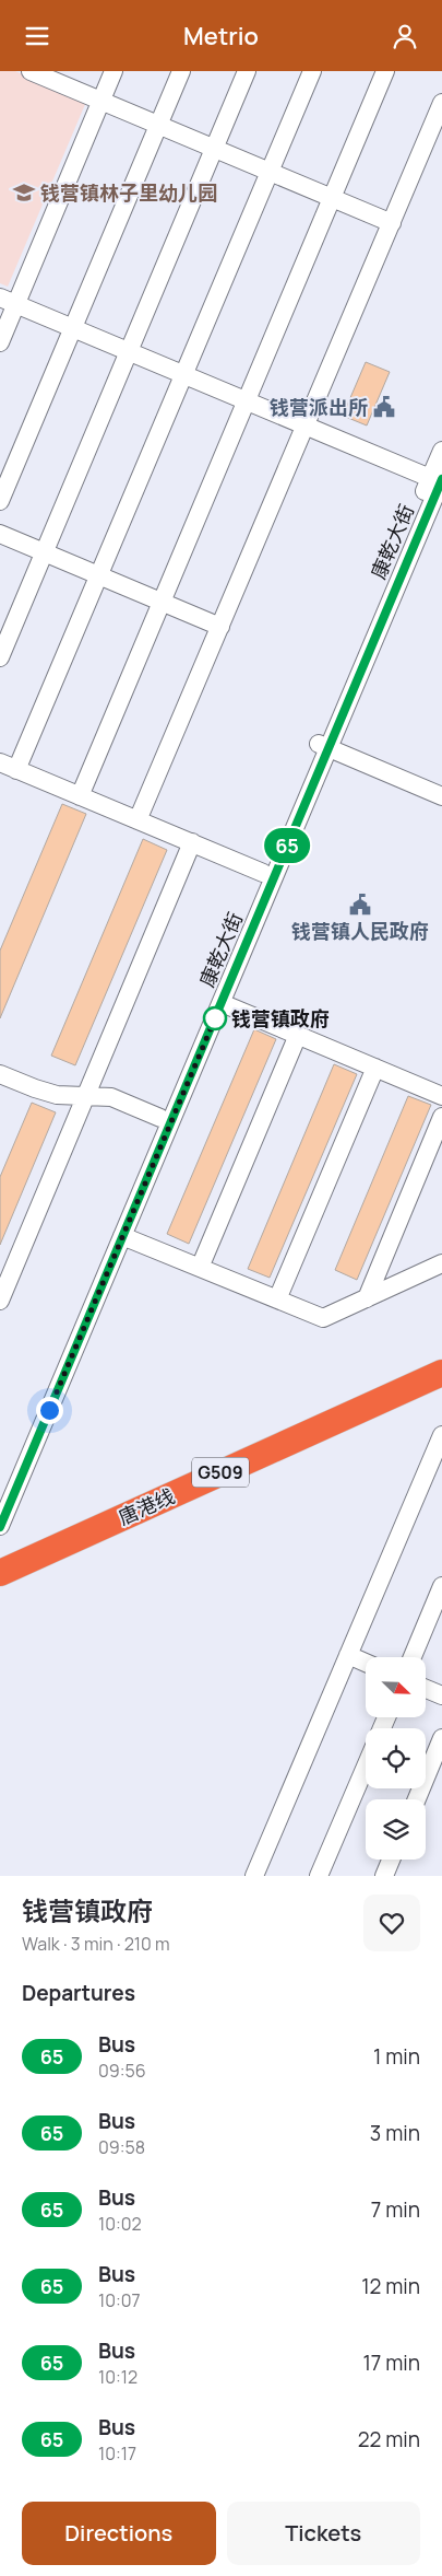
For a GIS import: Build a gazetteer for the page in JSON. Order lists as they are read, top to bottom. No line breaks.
{"streets":{"highway":["G509","唐港线"],"street":["康乾大街"]},"places":{"school or university":["钱营镇林子里幼儿园"],"public building":["钱营派出所","钱营镇人民政府"],"other":["钱营镇政府"]},"lines":["bus line 65"],"north":"bottom right","page":{"header":"Metrio","on_map":"65","heading":[["钱营镇政府","Walk · 3 min · 210 m"],"Departures"],"list":[{"mark":"65","name":"Bus","note":"09:56","value":"1 min"},{"mark":"65","name":"Bus","note":"09:58","value":"3 min"},{"mark":"65","name":"Bus","note":"10:02","value":"7 min"},{"mark":"65","name":"Bus","note":"10:07","value":"12 min"},{"mark":"65","name":"Bus","note":"10:12","value":"17 min"},{"mark":"65","name":"Bus","note":"10:17","value":"22 min"}],"buttons":["Directions","Tickets"]}}
